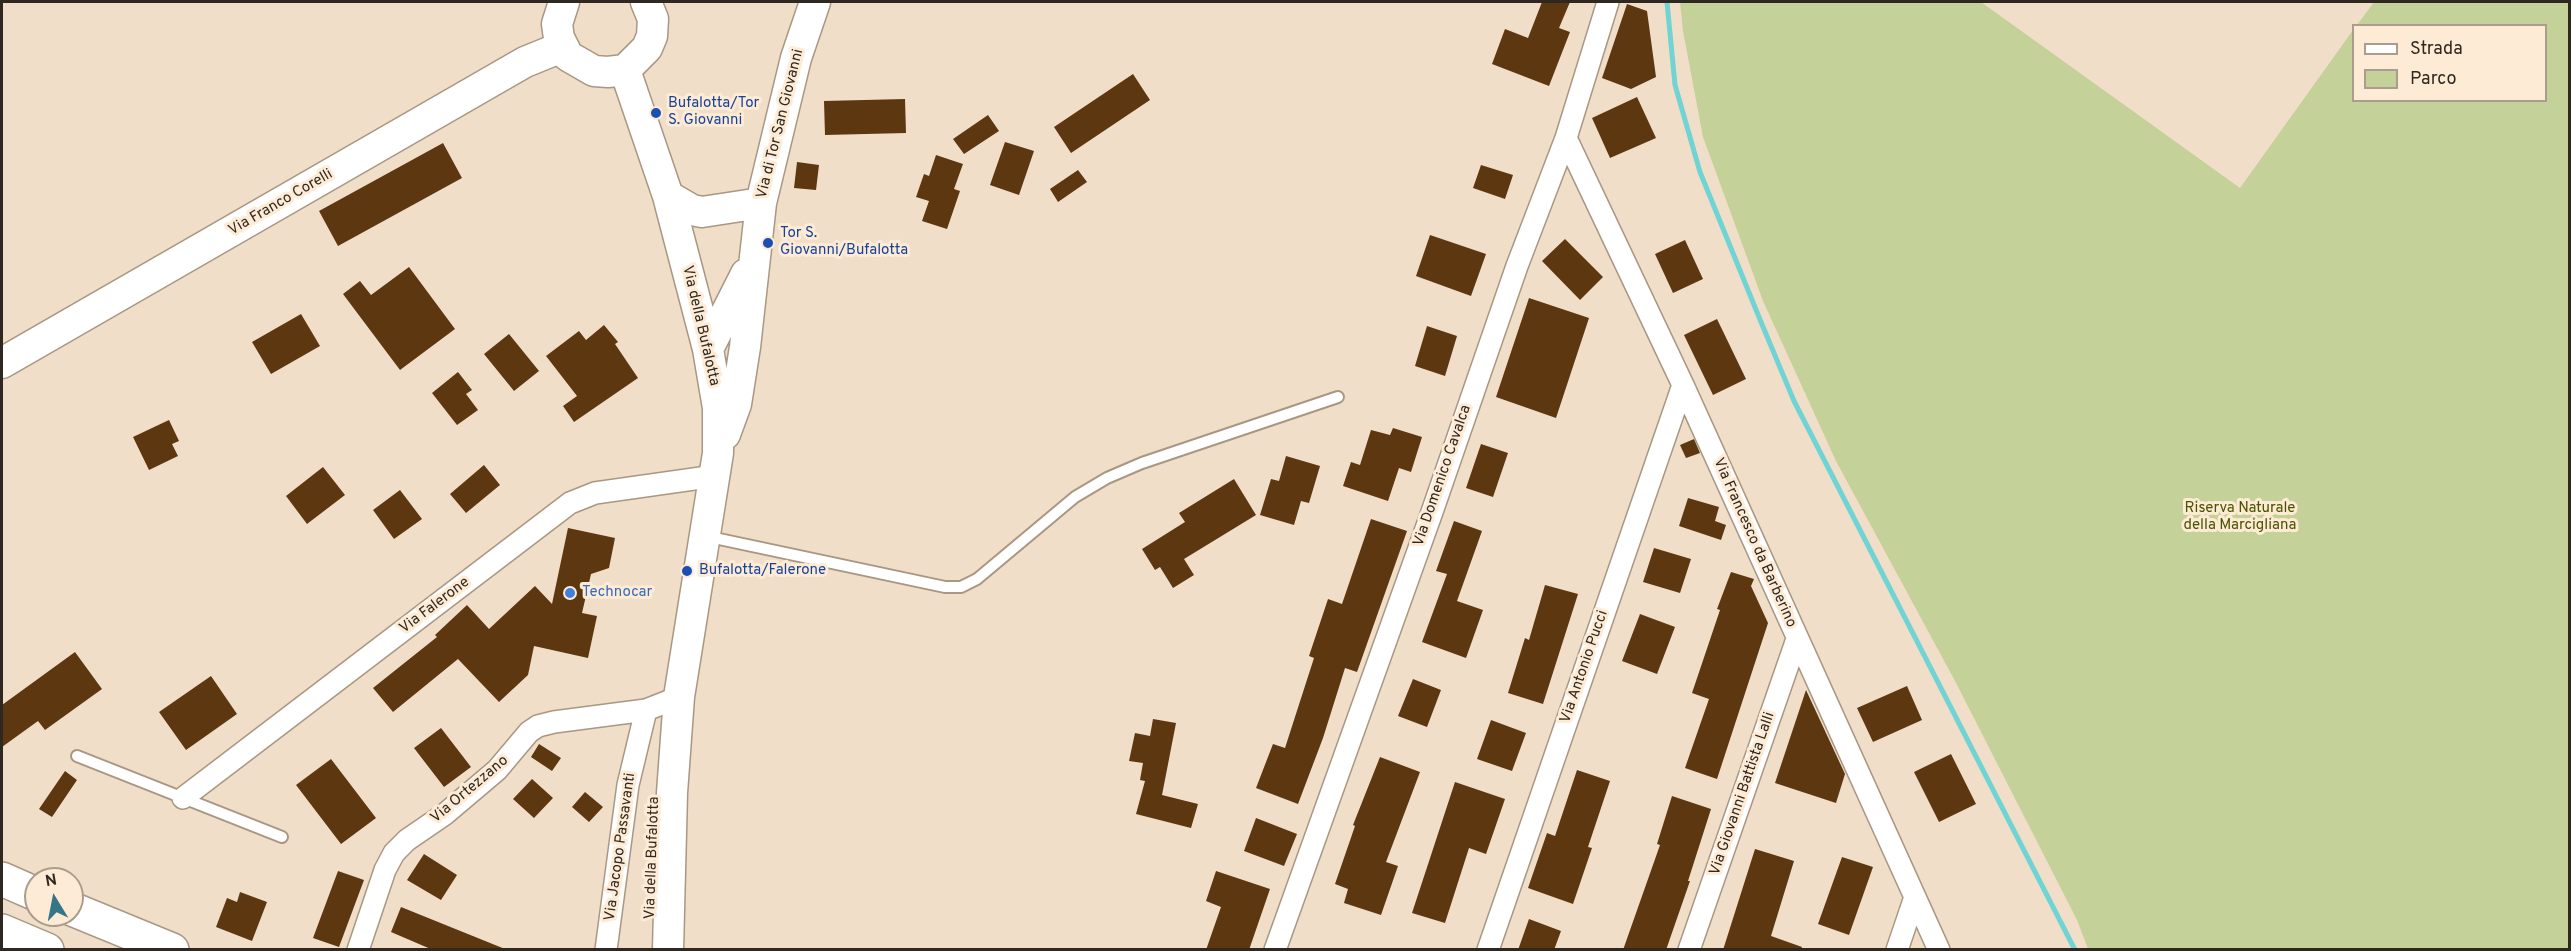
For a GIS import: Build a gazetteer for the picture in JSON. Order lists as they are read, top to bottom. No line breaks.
{"streets":{"street":["Via di Tor San Giovanni","Via Franco Corelli","Via della Bufalotta","Via Domenico Cavalca","Via Francesco da Barberino","Via Falerone","Via Antonio Pucci","Via Ortezzano","Via Giovanni Battista Lalli","Via Jacopo Passavanti"]},"crossings":[["Via della Bufalotta","Via Falerone"],["Via della Bufalotta","Via Ortezzano"],["Via Domenico Cavalca","Via Francesco da Barberino"],["Via Francesco da Barberino","Via Antonio Pucci"],["Via Francesco da Barberino","Via Giovanni Battista Lalli"],["Via Ortezzano","Via Jacopo Passavanti"]],"parks":["Riserva Naturale della Marcigliana"],"places":["Bufalotta/Tor S. Giovanni","Tor S. Giovanni/Bufalotta","Bufalotta/Falerone","Technocar"],"legend":["Strada","Parco"],"north":"top"}
